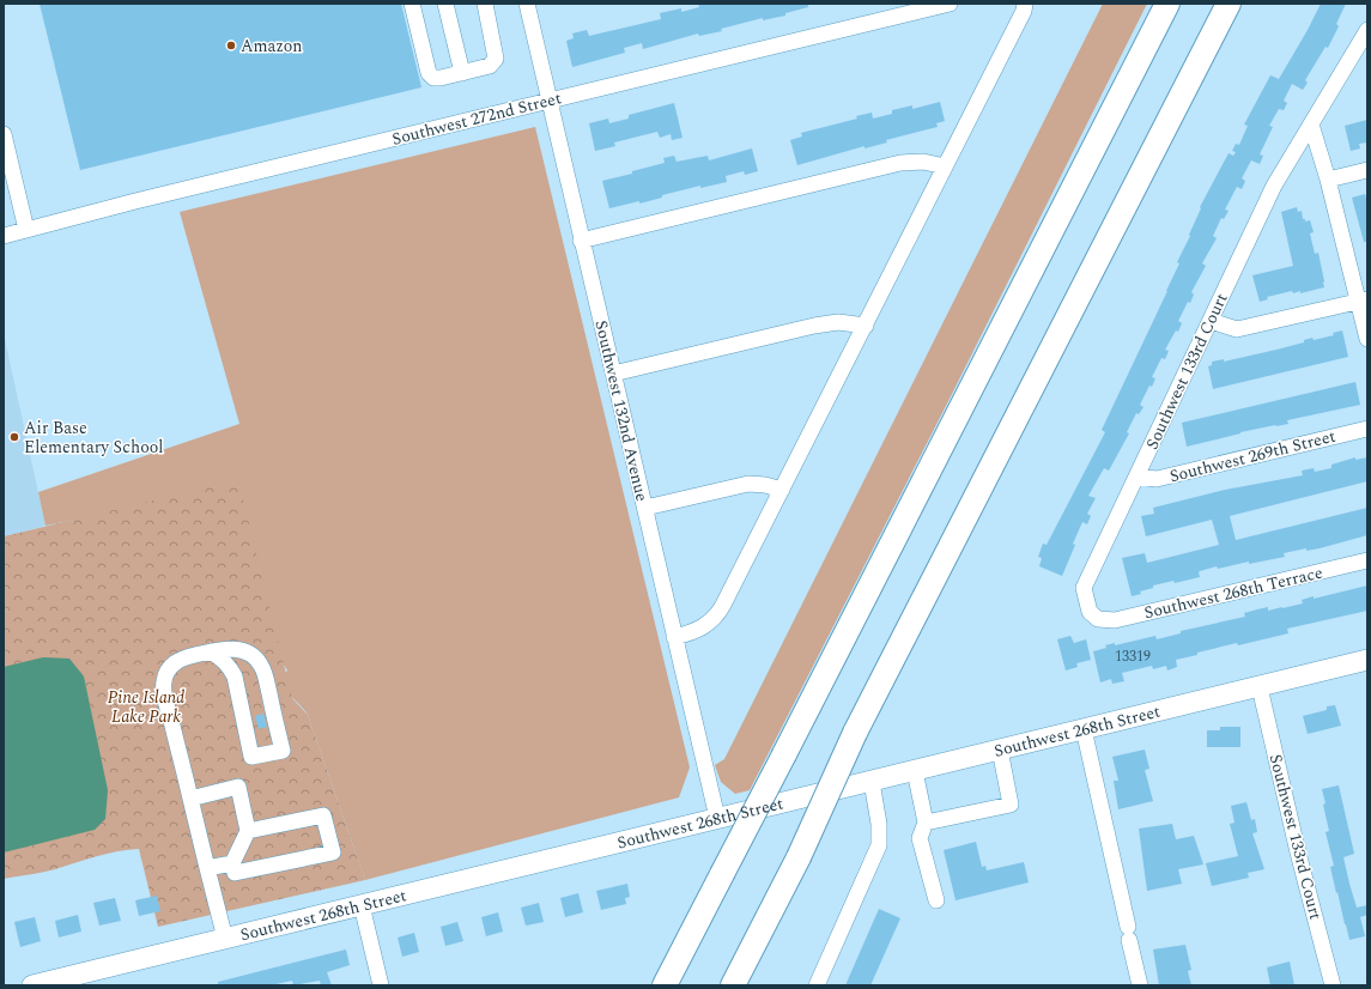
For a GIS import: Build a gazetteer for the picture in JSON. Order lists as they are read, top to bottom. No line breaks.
{"streets":{"main road":["Southwest 268th Street"],"street":["Southwest 272nd Street","Southwest 133rd Court","Southwest 132nd Avenue","Southwest 269th Street","Southwest 268th Terrace"]},"crossings":[["Southwest 272nd Street","Southwest 132nd Avenue"],["Southwest 133rd Court","Southwest 269th Street"],["Southwest 133rd Court","Southwest 268th Terrace"],["Southwest 133rd Court","Southwest 268th Street"],["Southwest 132nd Avenue","Southwest 268th Street"]],"parks":["Pine Island Lake Park"],"places":["Amazon","Air Base Elementary School"],"house_numbers":["13319"]}
